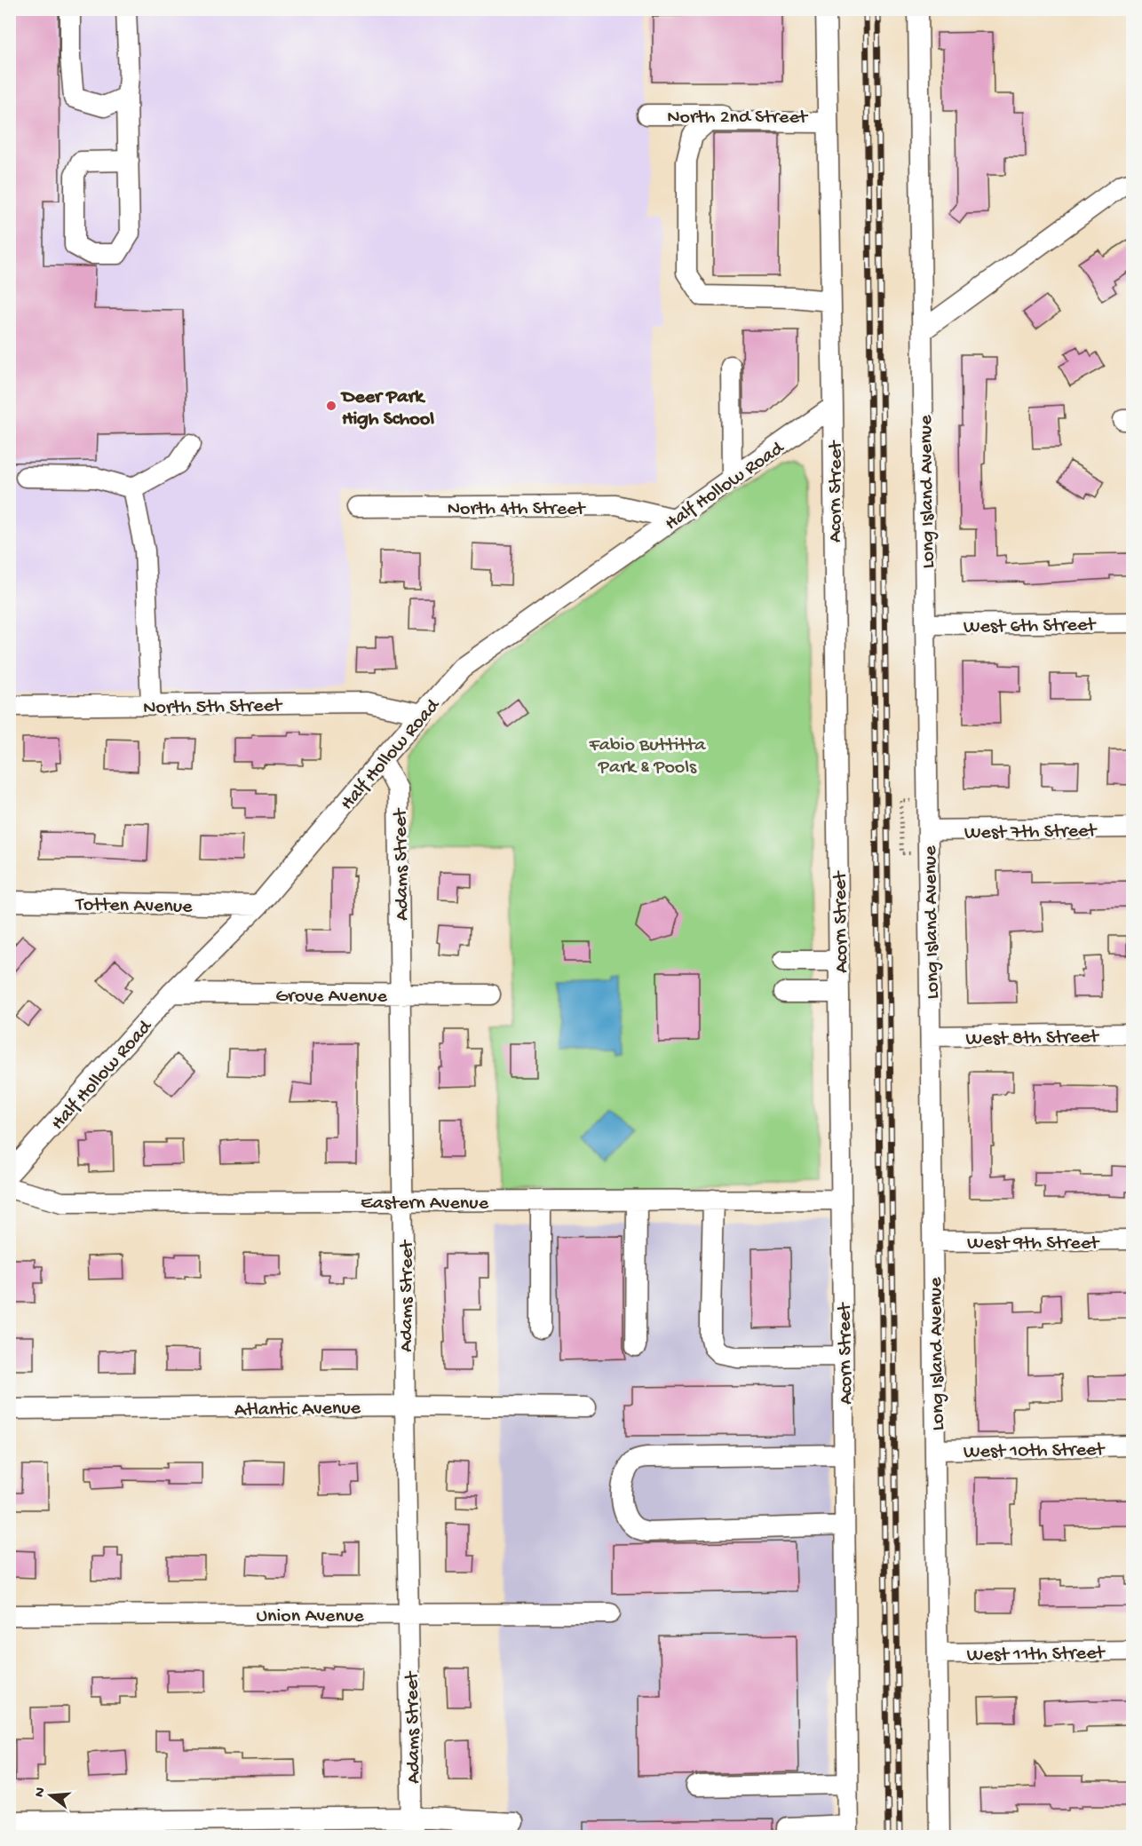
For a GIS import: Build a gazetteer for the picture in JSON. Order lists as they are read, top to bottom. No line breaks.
{"streets":{"street":["North 2nd Street","Half Hollow Road","Acorn Street","Long Island Avenue","North 4th Street","West 6th Street","North 5th Street","West 7th Street","Adams Street","Totten Avenue","Grove Avenue","West 8th Street","Eastern Avenue","West 9th Street","Atlantic Avenue","West 10th Street","Union Avenue","West 11th Street"]},"crossings":[["North 2nd Street","Acorn Street"],["Half Hollow Road","Acorn Street"],["Half Hollow Road","North 4th Street"],["Half Hollow Road","North 5th Street"],["Half Hollow Road","Adams Street"],["Half Hollow Road","Totten Avenue"],["Half Hollow Road","Grove Avenue"],["Acorn Street","Eastern Avenue"],["Long Island Avenue","West 6th Street"],["Long Island Avenue","West 7th Street"],["Long Island Avenue","West 8th Street"],["Long Island Avenue","West 9th Street"],["Long Island Avenue","West 10th Street"],["Long Island Avenue","West 11th Street"],["Adams Street","Grove Avenue"],["Adams Street","Eastern Avenue"],["Adams Street","Atlantic Avenue"],["Adams Street","Union Avenue"]],"parks":["Fabio Buttitta Park & Pools"],"places":["Deer Park High School"],"north":"left"}
